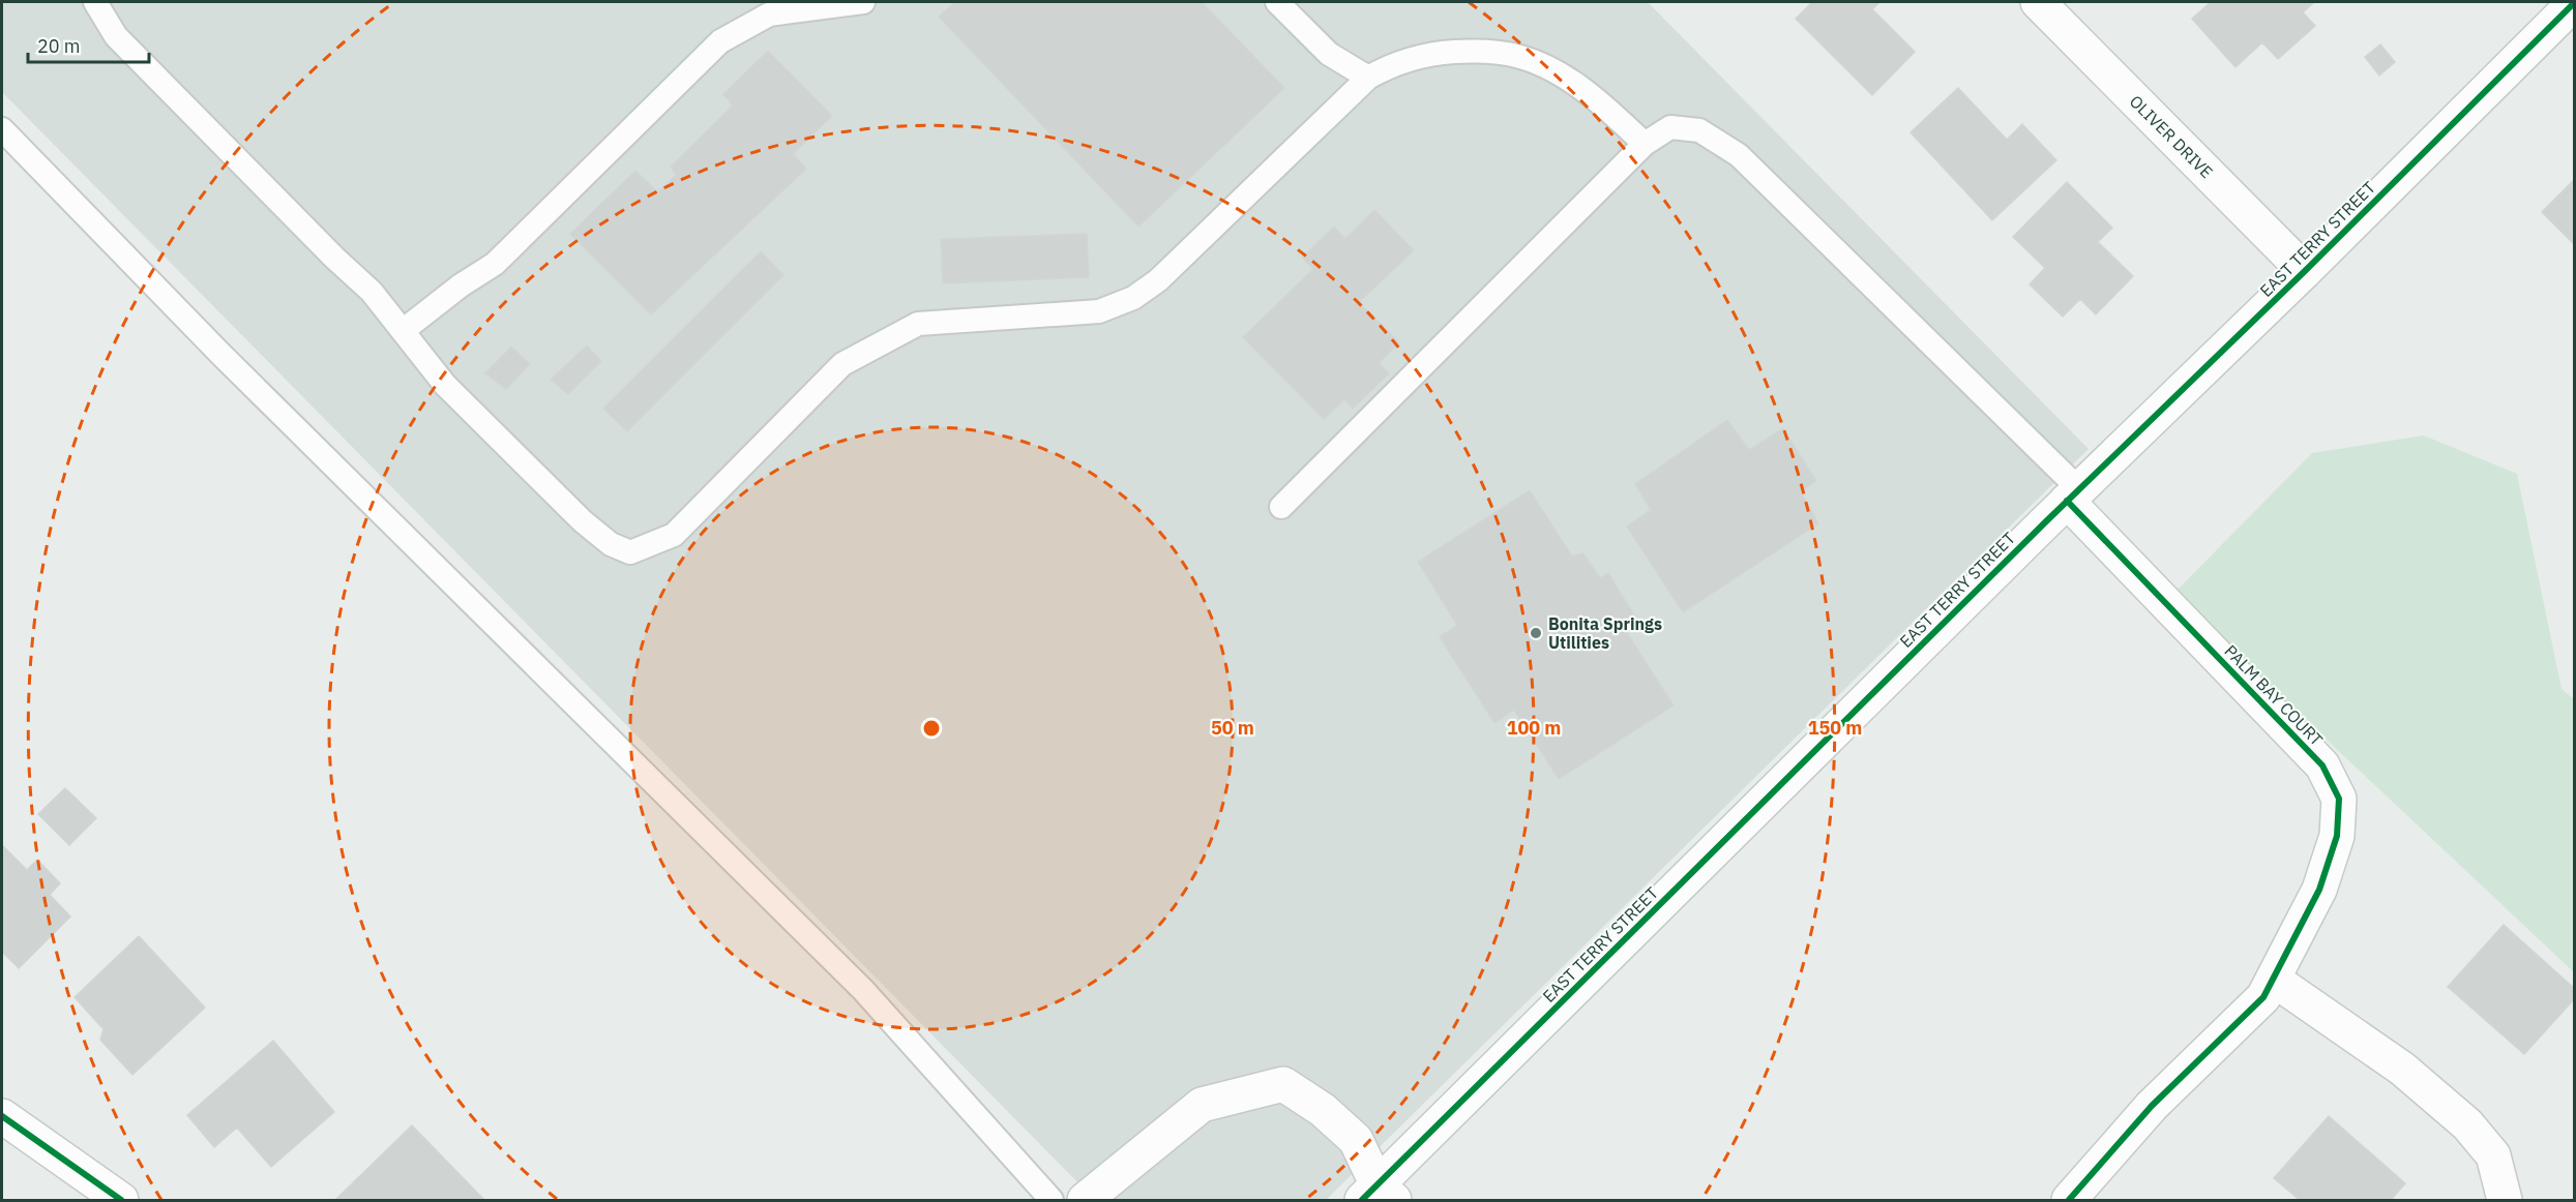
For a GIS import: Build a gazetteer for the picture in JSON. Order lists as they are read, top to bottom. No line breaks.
{"streets":{"street":["OLIVER DRIVE","EAST TERRY STREET","PALM BAY COURT"]},"crossings":[["OLIVER DRIVE","EAST TERRY STREET"],["EAST TERRY STREET","PALM BAY COURT"]],"places":["Bonita Springs Utilities"],"scale_bar":"20 m","rings":["50 m","100 m","150 m"]}
